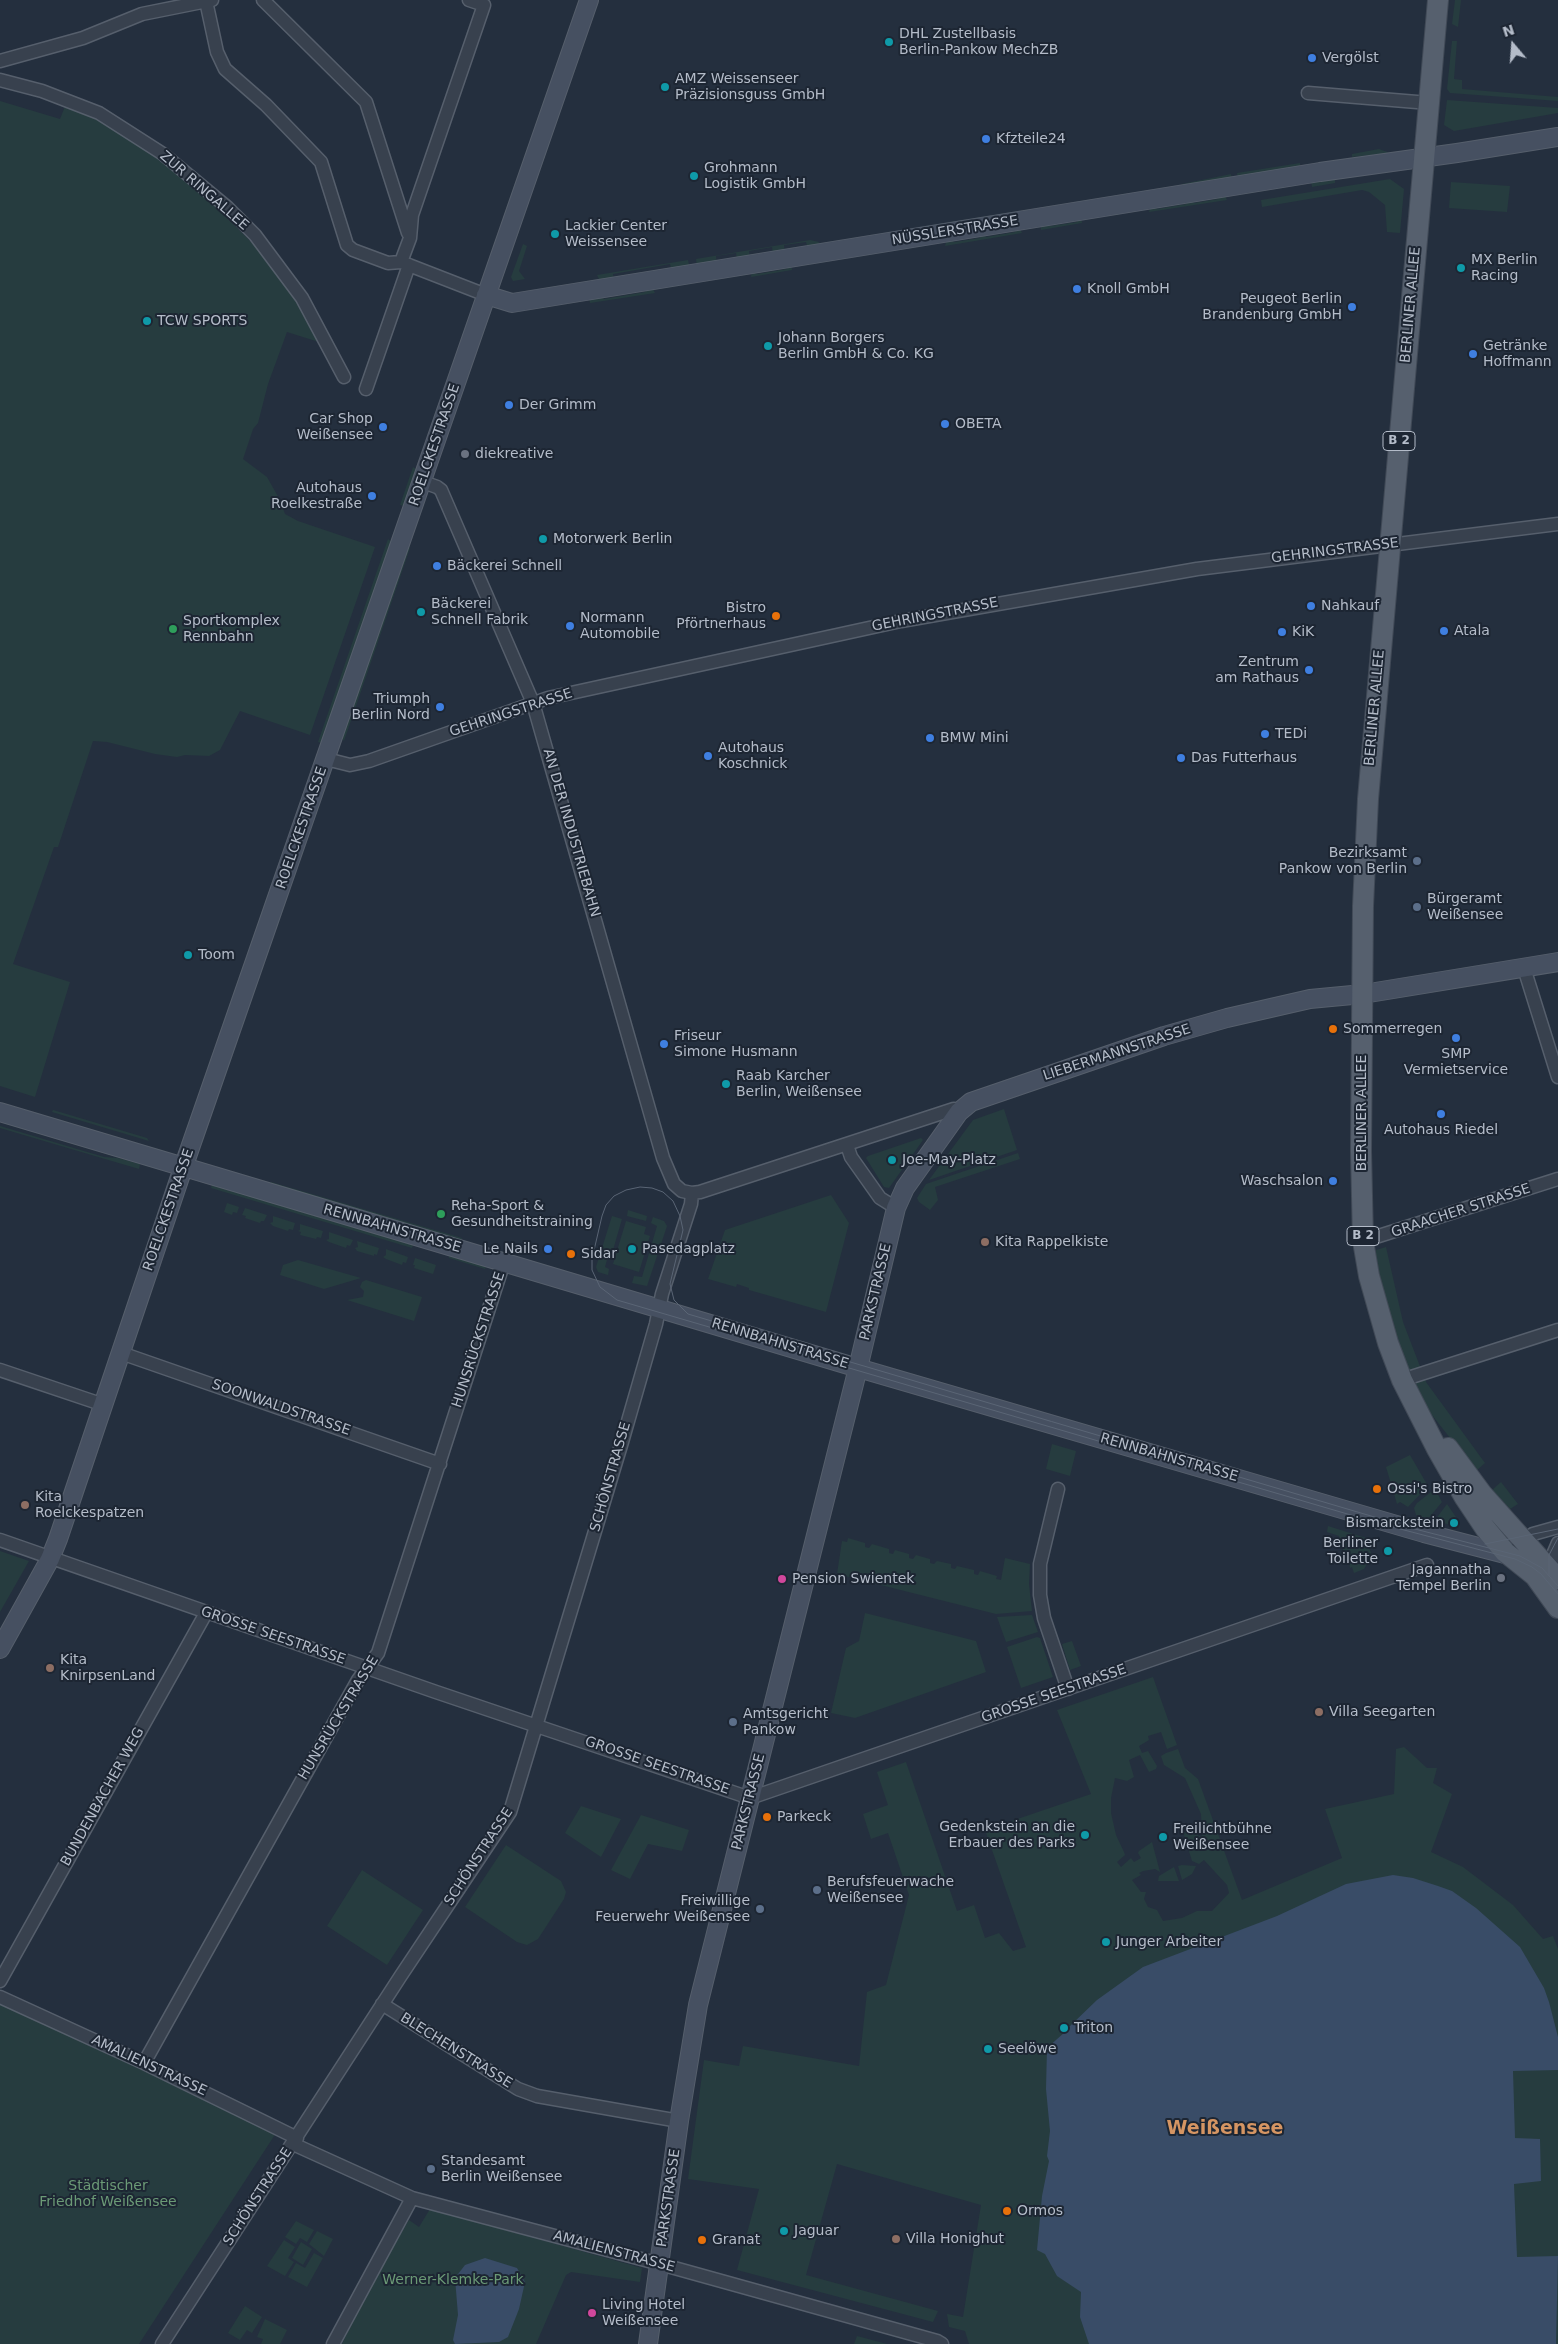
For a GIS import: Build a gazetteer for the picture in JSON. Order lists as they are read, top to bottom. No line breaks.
{"streets":{"main road":["BERLINER ALLEE","B 2","RENNBAHNSTRASSE"],"street":["ZUR RINGALLEE","NÜSSLERSTRASSE","ROELCKESTRASSE","GEHRINGSTRASSE","AN DER INDUSTRIEBAHN","LIEBERMANNSTRASSE","GRAACHER STRASSE","PARKSTRASSE","HUNSRÜCKSTRASSE","SOONWALDSTRASSE","SCHÖNSTRASSE","GROSSE SEESTRASSE","BUNDENBACHER WEG","BLECHENSTRASSE","AMALIENSTRASSE"]},"crossings":[["NÜSSLERSTRASSE","BERLINER ALLEE"],["NÜSSLERSTRASSE","ROELCKESTRASSE"],["BERLINER ALLEE","GEHRINGSTRASSE"],["BERLINER ALLEE","LIEBERMANNSTRASSE"],["BERLINER ALLEE","GRAACHER STRASSE"],["BERLINER ALLEE","RENNBAHNSTRASSE"],["ROELCKESTRASSE","GEHRINGSTRASSE"],["ROELCKESTRASSE","AN DER INDUSTRIEBAHN"],["ROELCKESTRASSE","RENNBAHNSTRASSE"],["ROELCKESTRASSE","SOONWALDSTRASSE"],["ROELCKESTRASSE","GROSSE SEESTRASSE"],["GEHRINGSTRASSE","AN DER INDUSTRIEBAHN"],["AN DER INDUSTRIEBAHN","LIEBERMANNSTRASSE"],["LIEBERMANNSTRASSE","PARKSTRASSE"],["RENNBAHNSTRASSE","PARKSTRASSE"],["RENNBAHNSTRASSE","HUNSRÜCKSTRASSE"],["RENNBAHNSTRASSE","SCHÖNSTRASSE"],["PARKSTRASSE","GROSSE SEESTRASSE"],["PARKSTRASSE","BLECHENSTRASSE"],["PARKSTRASSE","AMALIENSTRASSE"],["HUNSRÜCKSTRASSE","SOONWALDSTRASSE"],["HUNSRÜCKSTRASSE","GROSSE SEESTRASSE"],["HUNSRÜCKSTRASSE","AMALIENSTRASSE"],["SCHÖNSTRASSE","GROSSE SEESTRASSE"],["SCHÖNSTRASSE","BLECHENSTRASSE"],["SCHÖNSTRASSE","AMALIENSTRASSE"],["GROSSE SEESTRASSE","BUNDENBACHER WEG"]],"districts":["Weißensee"],"parks":["Städtischer Friedhof Weißensee","Werner-Klemke-Park"],"places":["DHL Zustellbasis Berlin-Pankow MechZB","Vergölst","AMZ Weissenseer Präzisionsguss GmbH","Kfzteile24","Grohmann Logistik GmbH","Lackier Center Weissensee","MX Berlin Racing","Knoll GmbH","Peugeot Berlin Brandenburg GmbH","TCW SPORTS","Johann Borgers Berlin GmbH & Co. KG","Getränke Hoffmann","Der Grimm","OBETA","Car Shop Weißensee","diekreative","Autohaus Roelkestraße","Motorwerk Berlin","Bäckerei Schnell","Nahkauf","Bäckerei Schnell Fabrik","Bistro Pförtnerhaus","Normann Automobile","Sportkomplex Rennbahn","Atala","KiK","Zentrum am Rathaus","Triumph Berlin Nord","TEDi","BMW Mini","Autohaus Koschnick","Das Futterhaus","Bezirksamt Pankow von Berlin","Bürgeramt Weißensee","Toom","Sommerregen","SMP Vermietservice","Friseur Simone Husmann","Raab Karcher Berlin, Weißensee","Autohaus Riedel","Joe-May-Platz","Waschsalon","Reha-Sport & Gesundheitstraining","Kita Rappelkiste","Le Nails","Pasedagplatz","Sidar","Ossi's Bistro","Kita Roelckespatzen","Bismarckstein","Berliner Toilette","Jagannatha Tempel Berlin","Pension Swientek","Kita KnirpsenLand","Villa Seegarten","Amtsgericht Pankow","Parkeck","Gedenkstein an die Erbauer des Parks","Freilichtbühne Weißensee","Berufsfeuerwache Weißensee","Freiwillige Feuerwehr Weißensee","Junger Arbeiter","Triton","Seelöwe","Standesamt Berlin Weißensee","Ormos","Jaguar","Villa Honighut","Granat","Living Hotel Weißensee"],"north":"top"}
